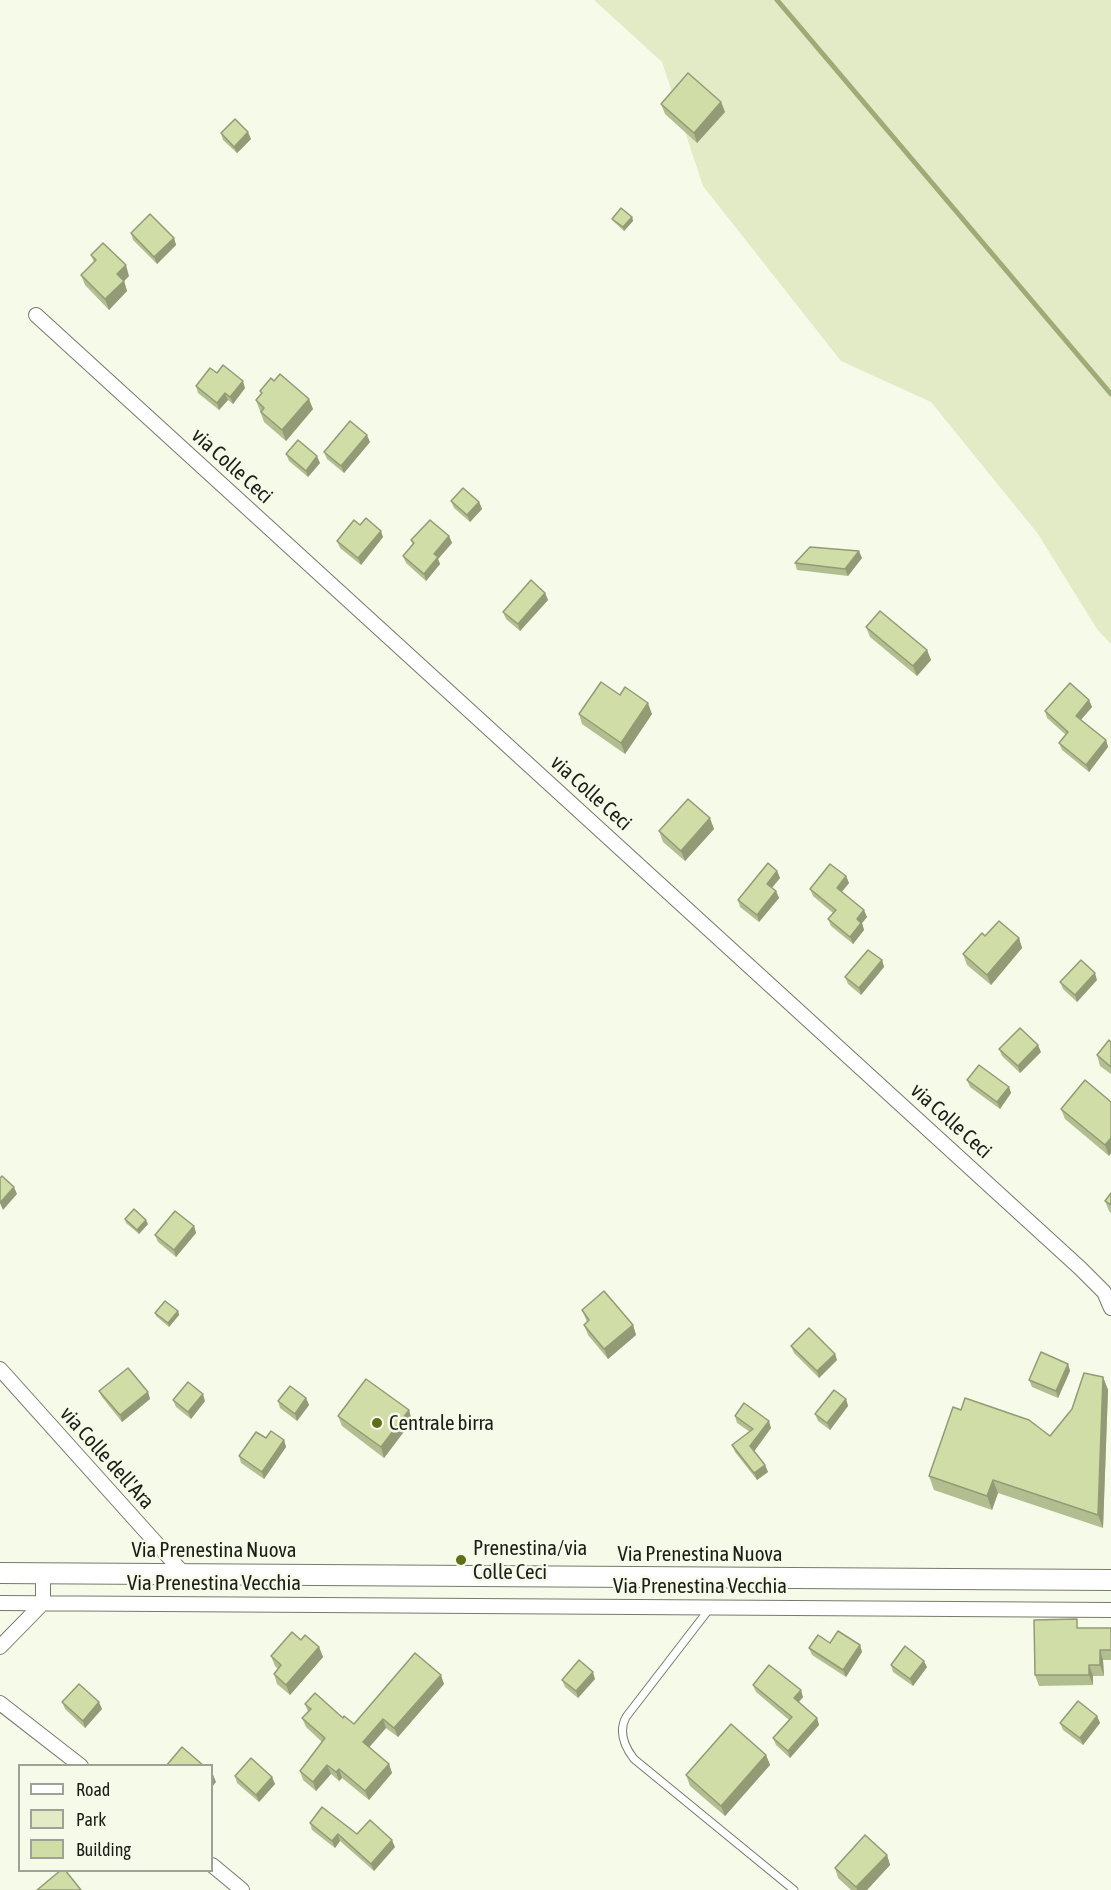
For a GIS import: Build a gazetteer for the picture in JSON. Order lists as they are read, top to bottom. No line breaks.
{"streets":{"main road":["Via Prenestina Nuova"],"street":["via Colle Ceci","via Colle dell'Ara","Via Prenestina Vecchia"]},"crossings":[["via Colle dell'Ara","Via Prenestina Nuova"]],"places":["Centrale birra","Prenestina/via Colle Ceci"],"legend":["Road","Park","Building"]}
